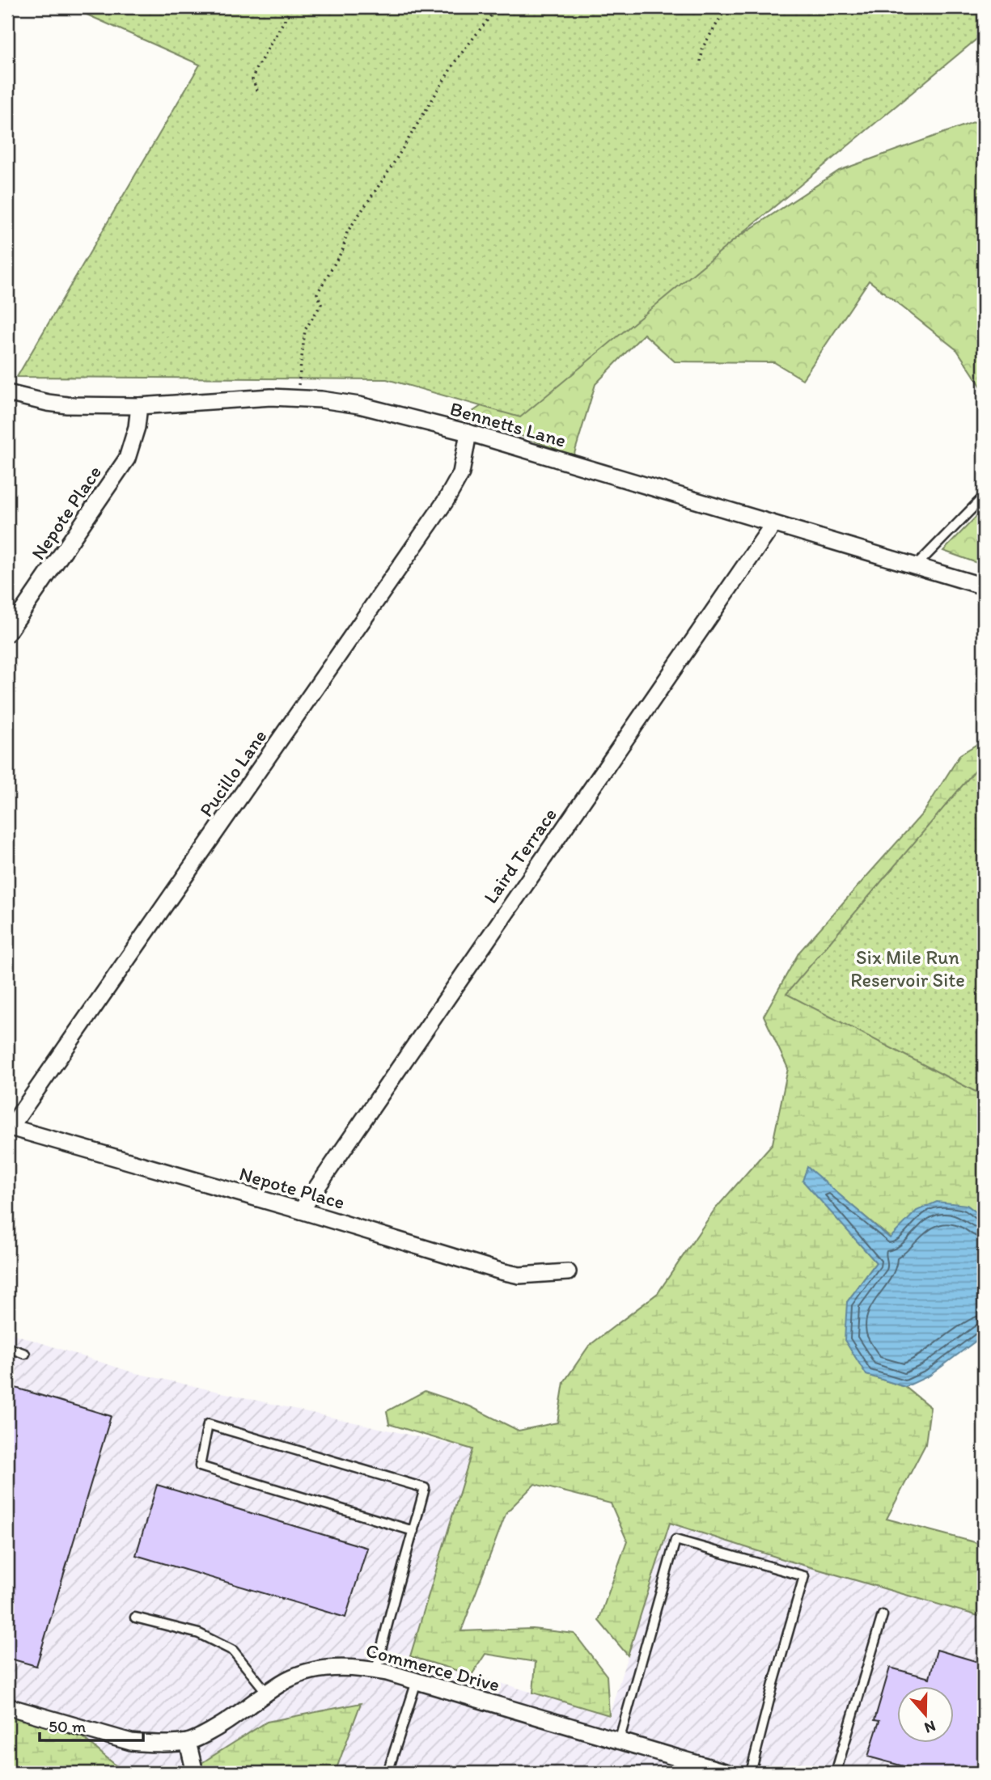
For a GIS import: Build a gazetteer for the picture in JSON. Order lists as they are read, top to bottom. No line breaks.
{"streets":{"street":["Bennetts Lane","Nepote Place","Pucillo Lane","Laird Terrace","Commerce Drive"]},"crossings":[["Bennetts Lane","Nepote Place"],["Bennetts Lane","Pucillo Lane"],["Bennetts Lane","Laird Terrace"],["Nepote Place","Pucillo Lane"],["Nepote Place","Laird Terrace"]],"parks":["Six Mile Run Reservoir Site"],"scale_bar":"50 m","north":"bottom"}
